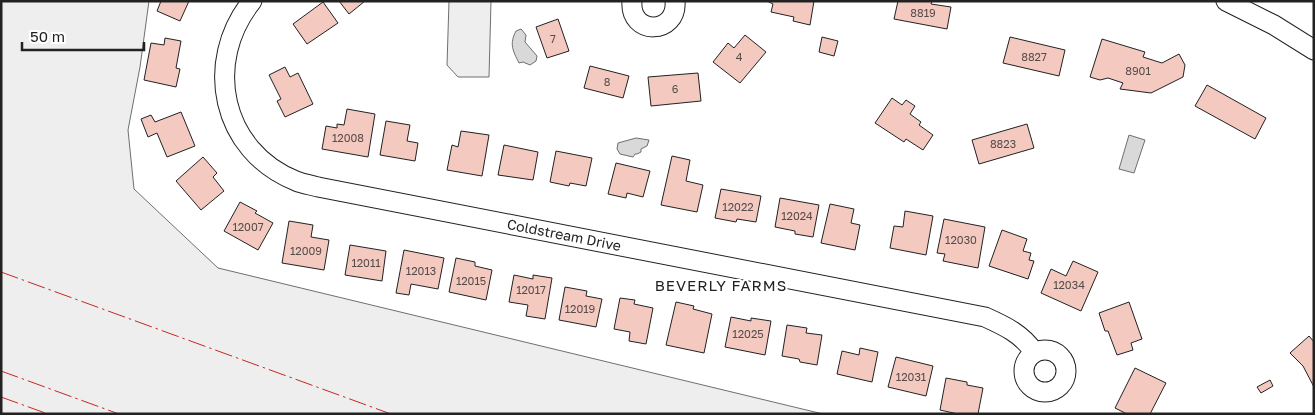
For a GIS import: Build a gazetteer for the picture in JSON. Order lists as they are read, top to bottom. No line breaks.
{"streets":{"street":["Coldstream Drive"]},"districts":["BEVERLY FARMS"],"house_numbers":["8819","7","4","8827","8901","8","6","12008","8823","12022","12024","12007","12030","12009","12011","12013","12015","12034","12017","12019","12025","12031"],"scale_bar":"50 m"}
